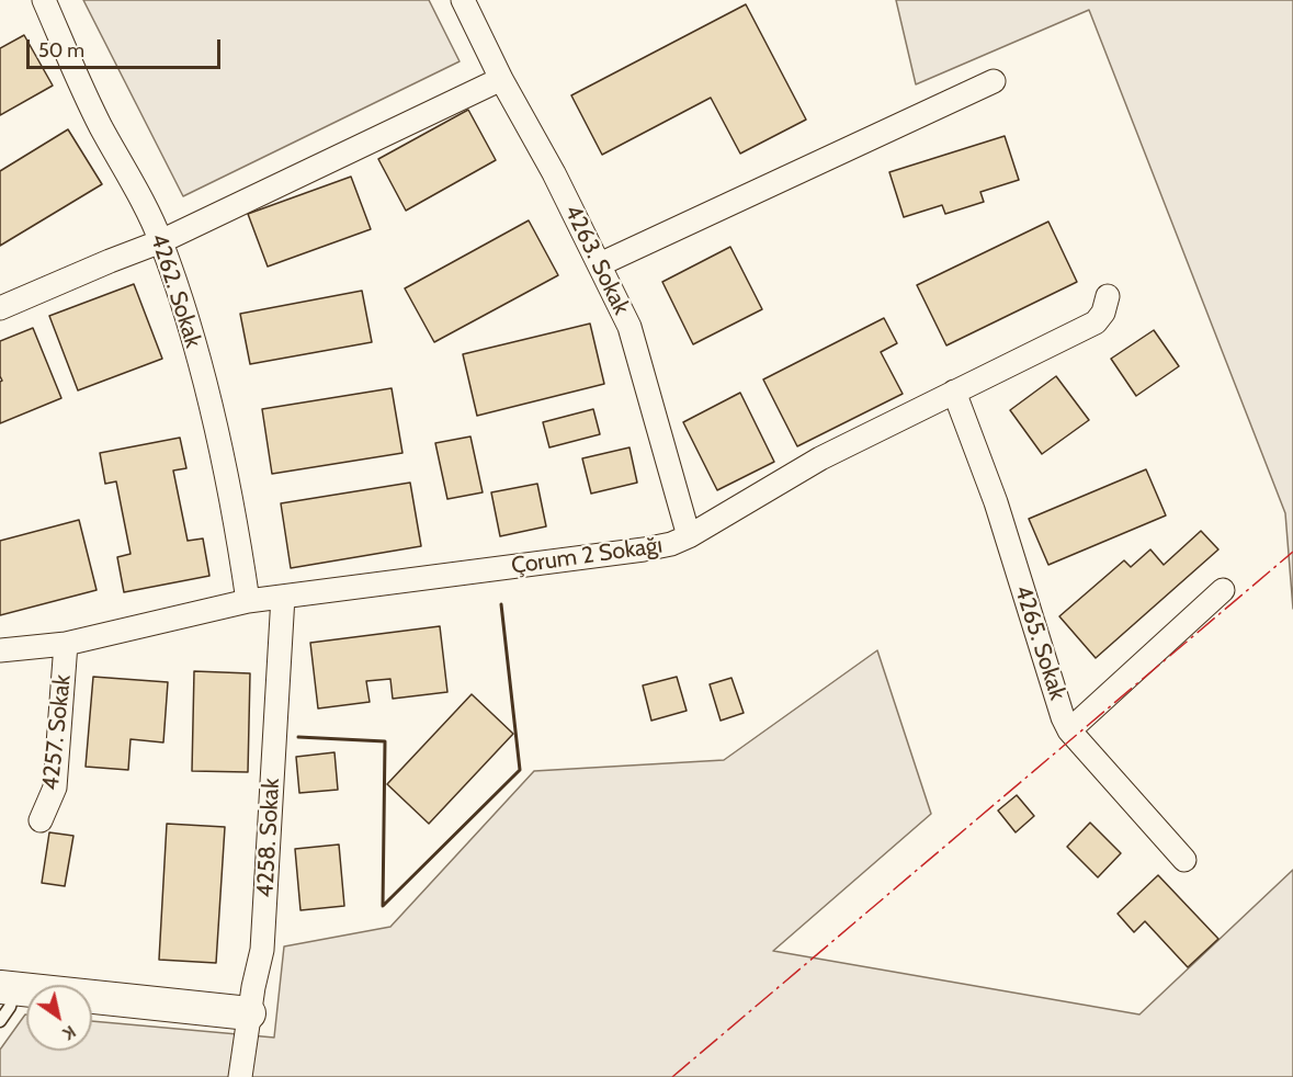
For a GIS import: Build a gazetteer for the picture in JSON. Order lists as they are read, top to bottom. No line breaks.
{"streets":{"street":["4263. Sokak","4262. Sokak","Çorum 2 Sokağı","4265. Sokak","4257. Sokak","4258. Sokak"]},"crossings":[["4263. Sokak","Çorum 2 Sokağı"],["4262. Sokak","Çorum 2 Sokağı"],["Çorum 2 Sokağı","4265. Sokak"],["Çorum 2 Sokağı","4257. Sokak"],["Çorum 2 Sokağı","4258. Sokak"]],"scale_bar":"50 m","north":"bottom right"}
